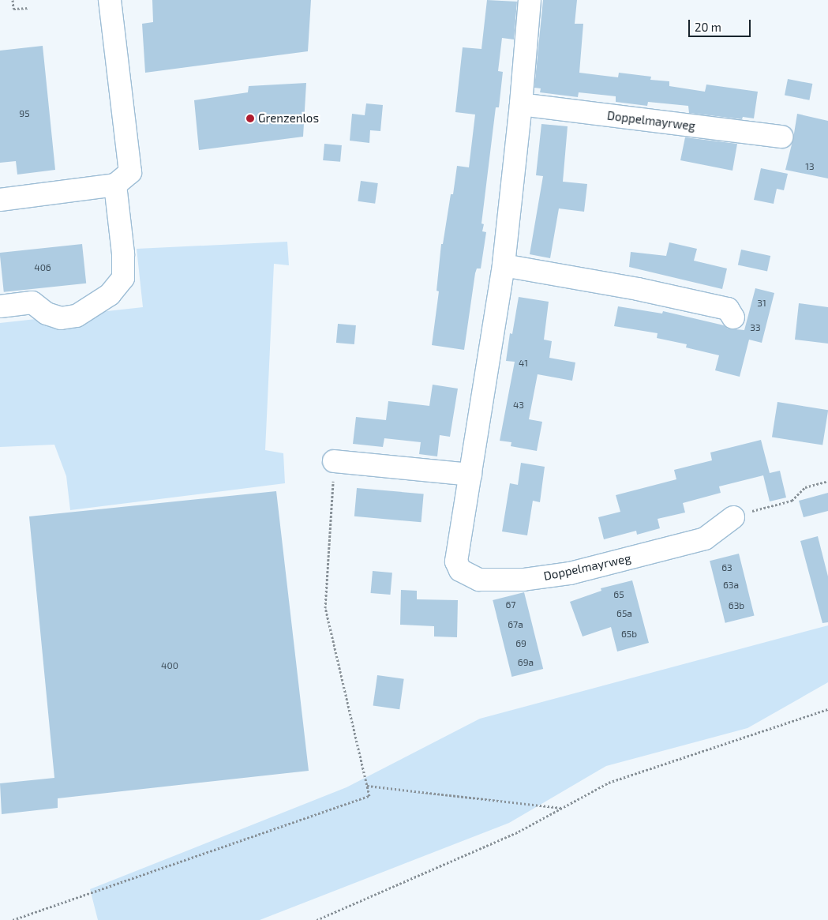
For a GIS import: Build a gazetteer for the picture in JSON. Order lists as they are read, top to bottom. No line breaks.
{"streets":{"street":["Doppelmayrweg"]},"places":["Grenzenlos"],"house_numbers":["95","13","406","31","33","41","43","63","63a","65","67","63b","65a","67a","65b","69","69a","400"],"scale_bar":"20 m"}
